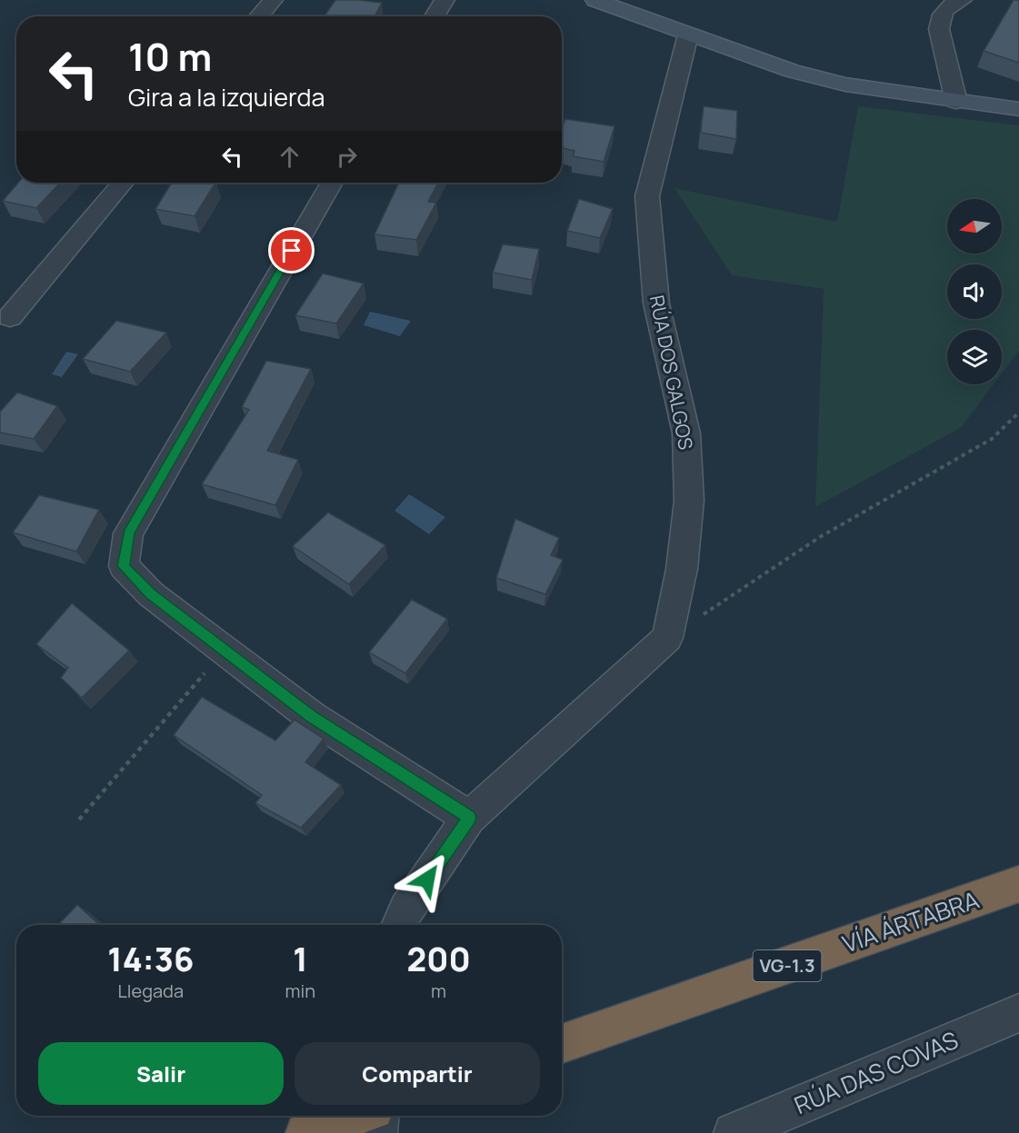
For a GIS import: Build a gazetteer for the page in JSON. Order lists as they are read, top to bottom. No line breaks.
{"streets":{"highway":["VÍA ÁRTABRA","VG-1.3"],"street":["RÚA DOS GALGOS","RÚA DAS COVAS"]},"north":"left","page":{"turn":["10 m","Gira a la izquierda"],"eta":["14:36","Llegada","1","min","200","m"],"buttons":["Salir","Compartir"]}}
